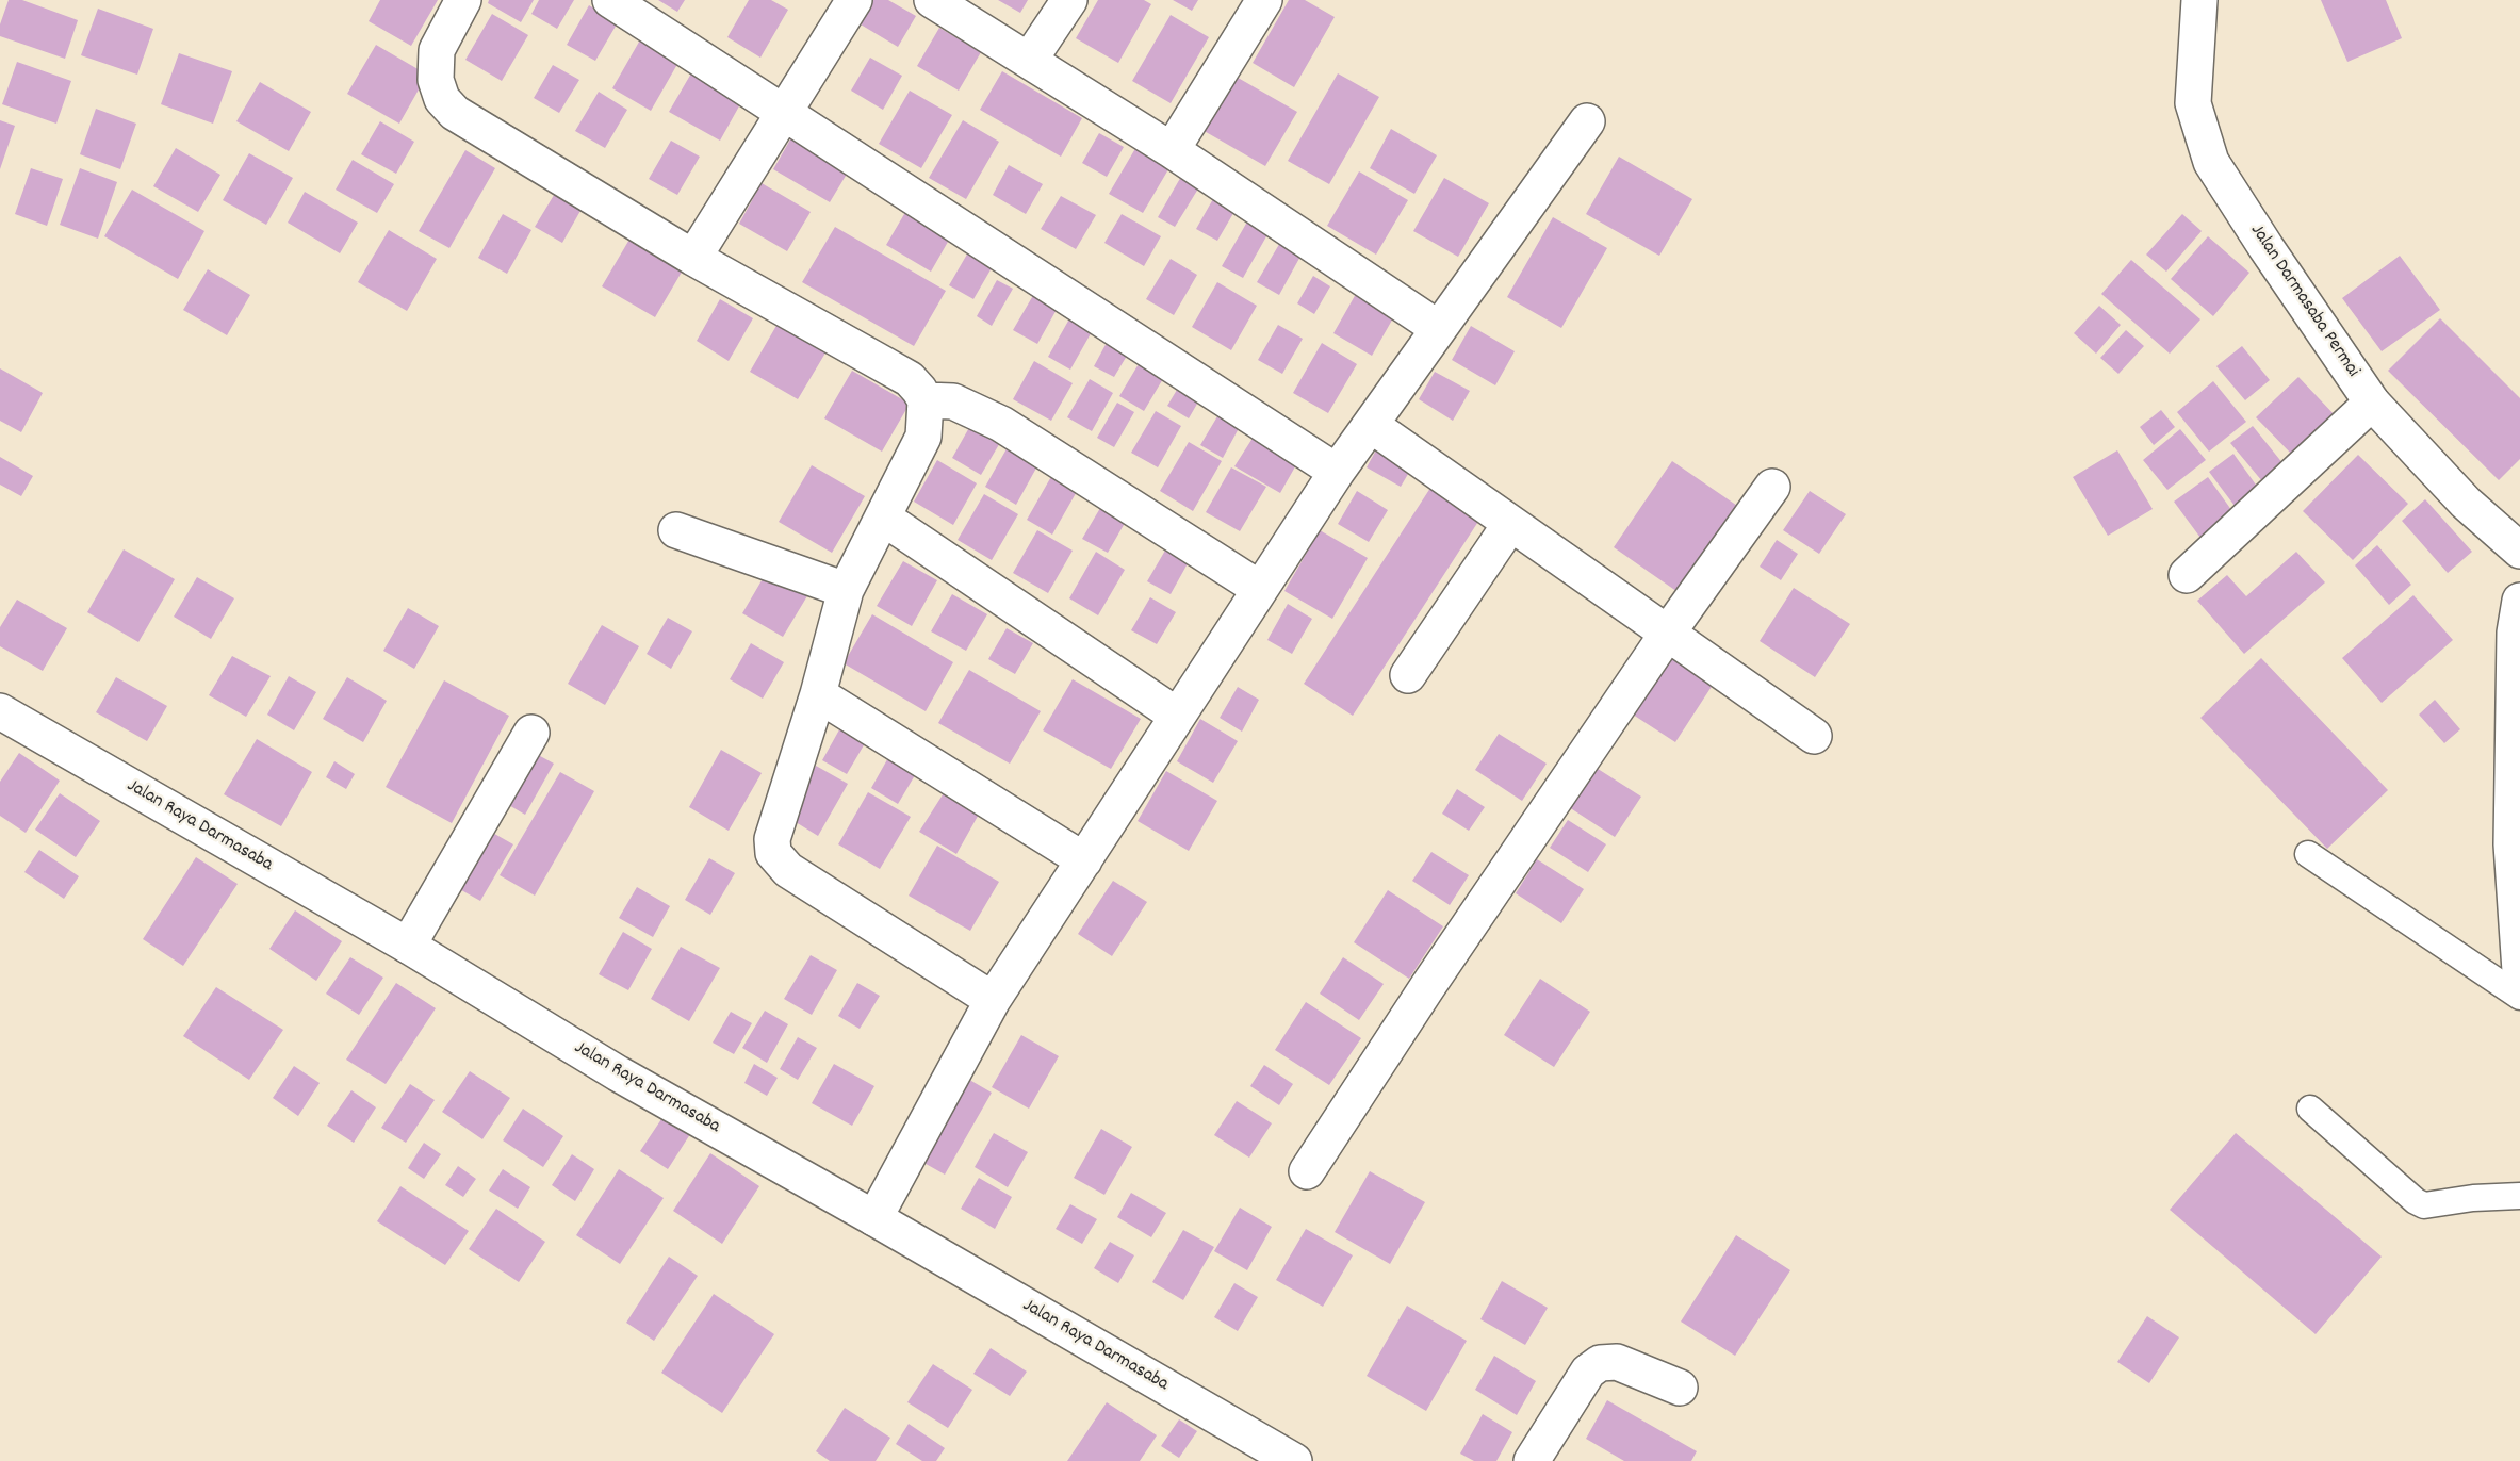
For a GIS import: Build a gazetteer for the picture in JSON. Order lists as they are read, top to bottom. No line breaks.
{"streets":{"street":["Jalan Darmasaba Permai","Jalan Raya Darmasaba"]}}
